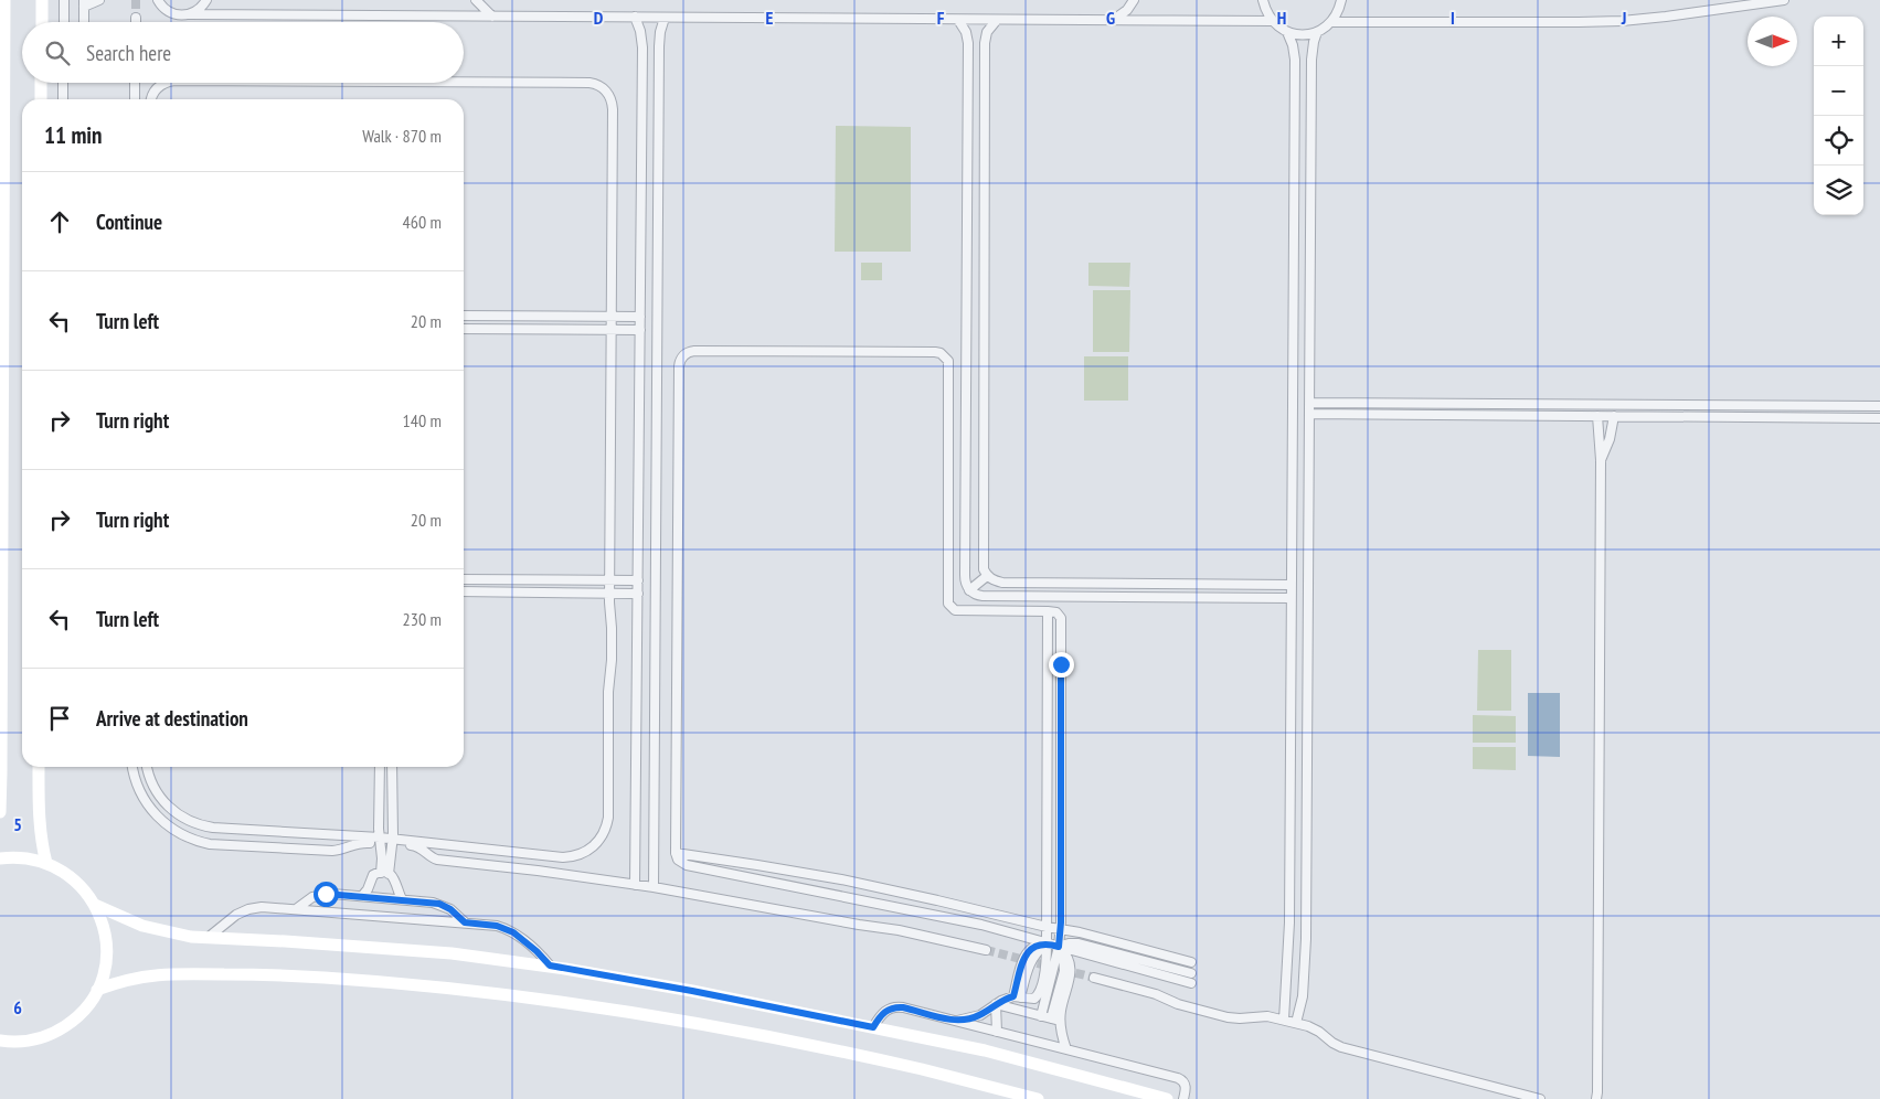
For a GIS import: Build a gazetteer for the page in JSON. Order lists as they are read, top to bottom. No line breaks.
{"north":"right","page":{"map_buttons":["+","−"],"search":"Search here","heading":["11 min","Walk · 870 m"],"list":[["Continue","460 m"],["Turn left","20 m"],["Turn right","140 m"],["Turn right","20 m"],["Turn left","230 m"],"Arrive at destination"]},"grid":{"columns":["D","E","F","G","H","I","J"],"rows":["5","6"]}}
